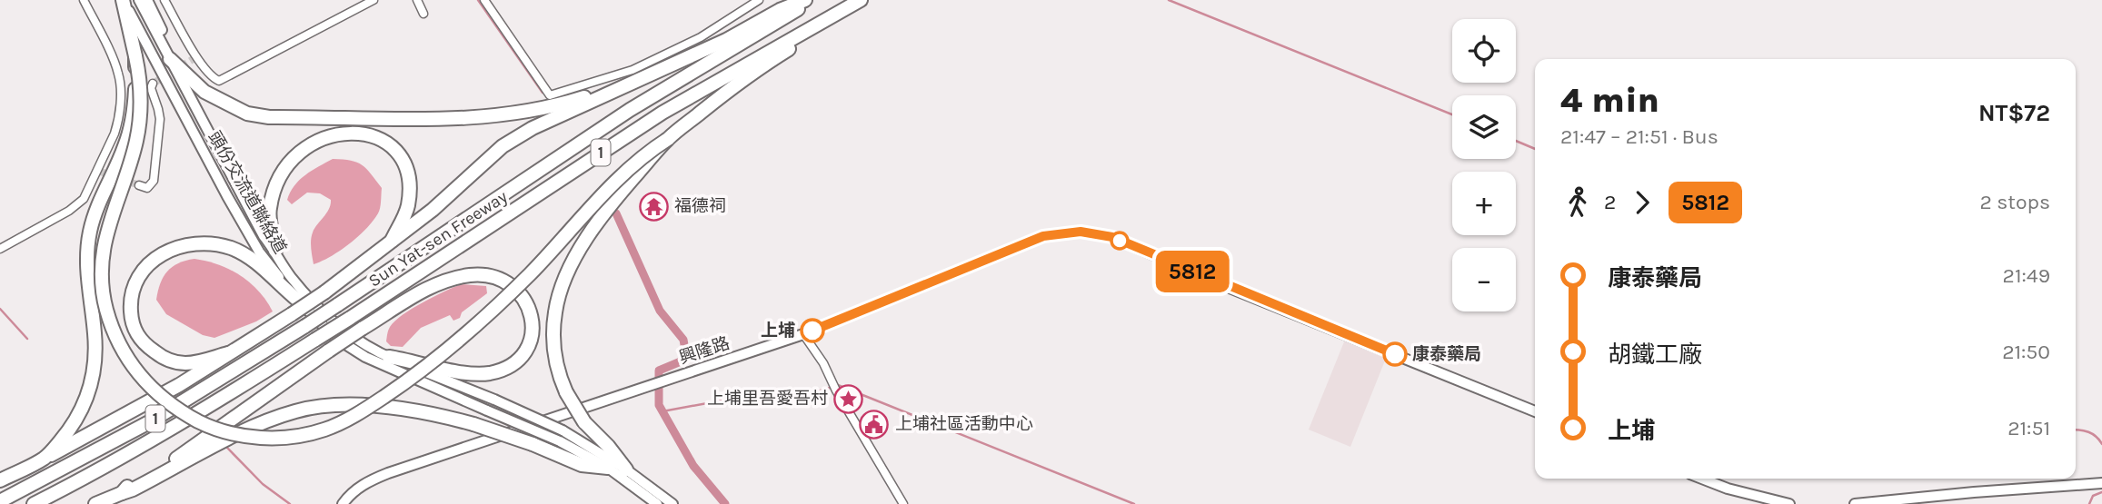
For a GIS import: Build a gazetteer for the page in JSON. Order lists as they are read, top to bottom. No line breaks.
{"streets":{"highway":["1","Sun Yat-sen Freeway"],"street":["頭份交流道聯絡道","興隆路"]},"places":{"temple":["福德祠"],"other":["上埔","康泰藥局"],"place":["上埔里吾愛吾村"],"public building":["上埔社區活動中心"]},"lines":["bus line 5812"],"page":{"on_map":"5812","map_buttons":["+","−"],"heading":["4 min","21:47 – 21:51 · Bus","NT$72"],"legs":["2","5812","2 stops"],"list":[{"name":"康泰藥局","value":"21:49"},{"name":"胡鐵工廠","value":"21:50"},{"name":"上埔","value":"21:51"}]}}
